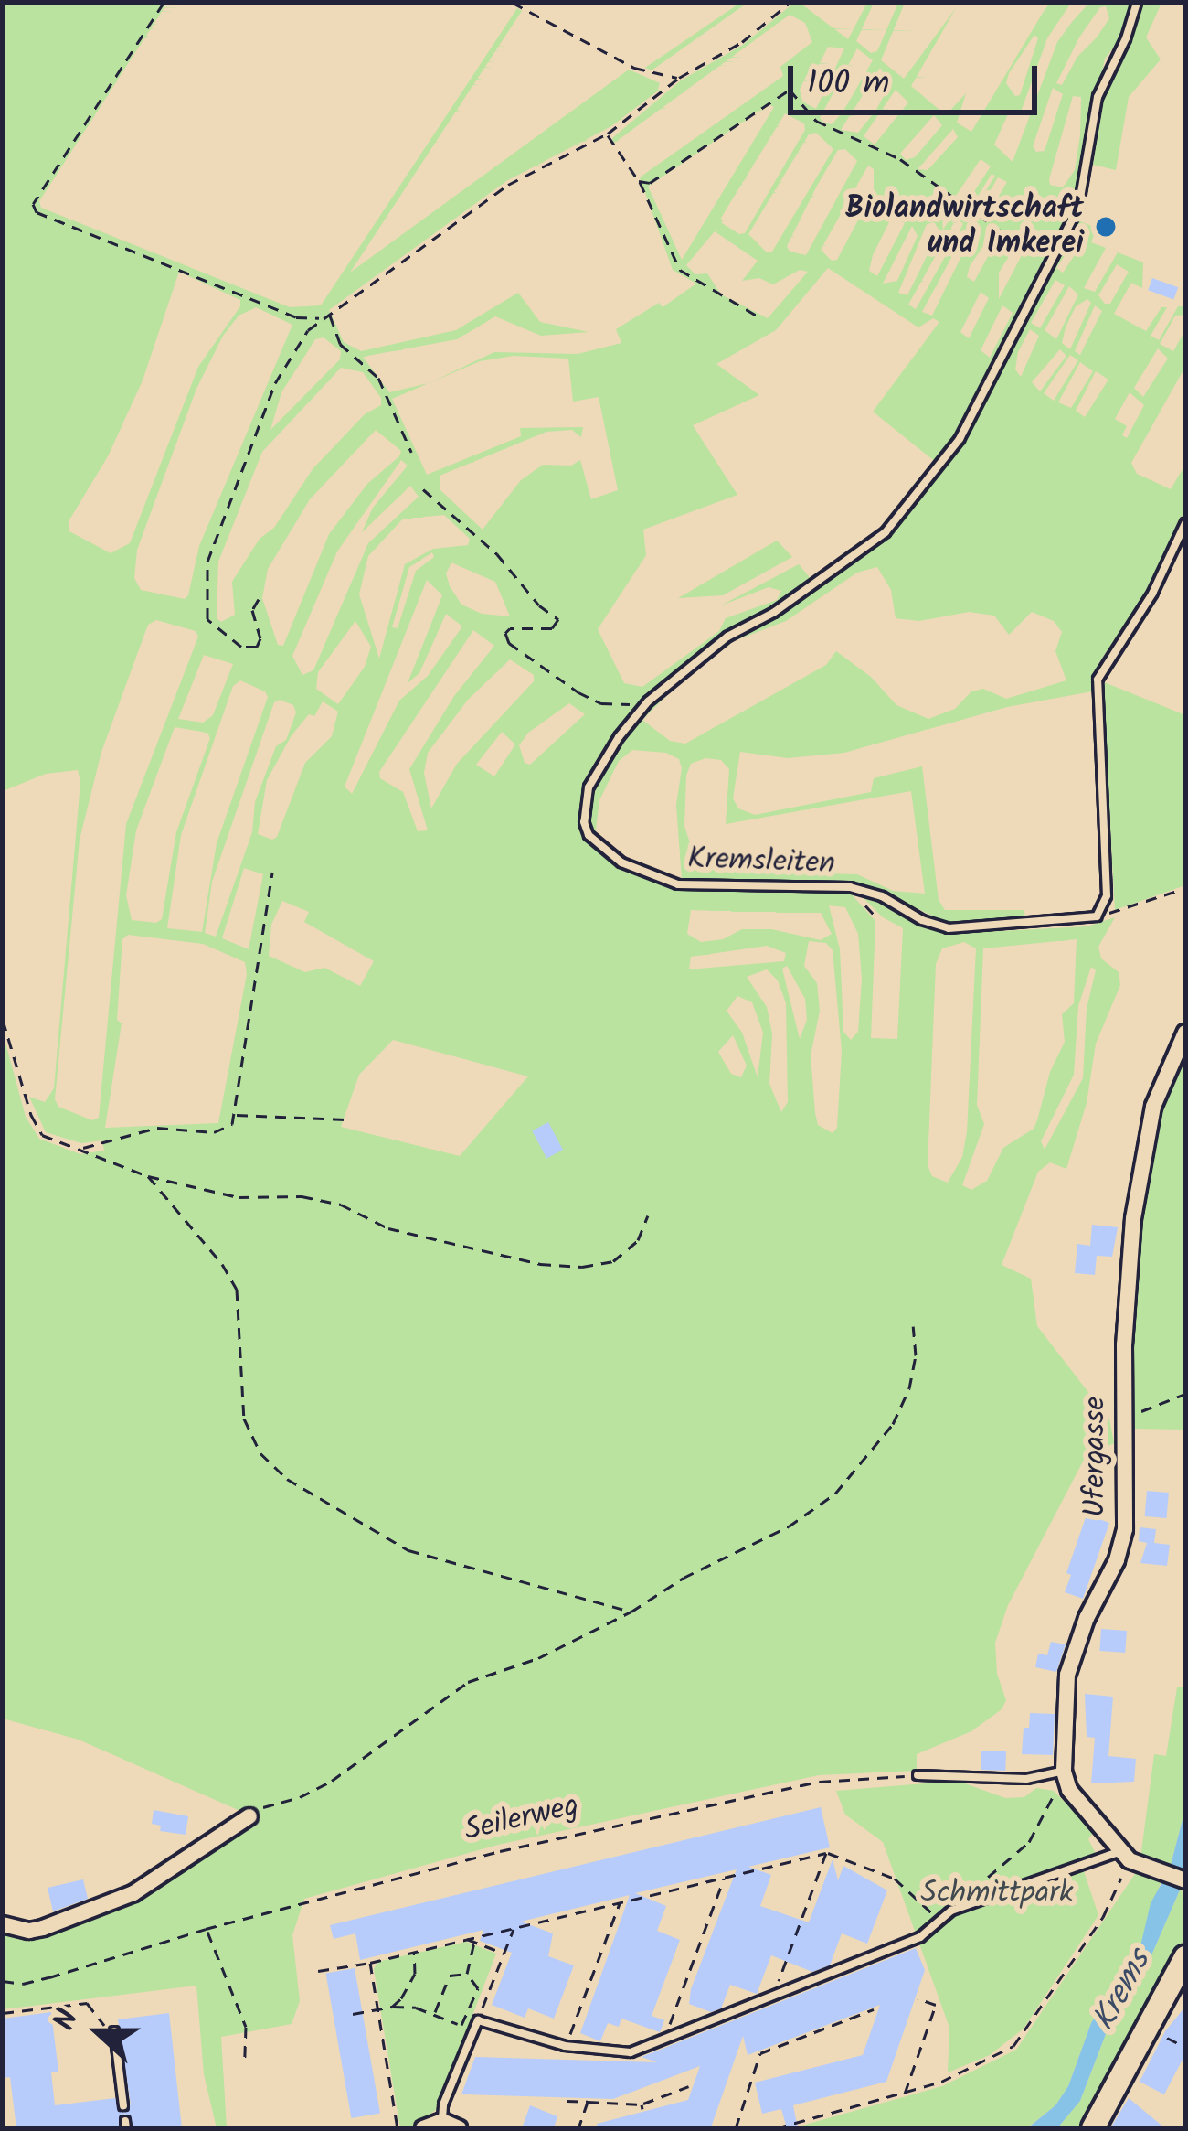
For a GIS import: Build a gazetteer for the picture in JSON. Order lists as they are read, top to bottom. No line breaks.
{"streets":{"street":["Ufergasse"],"lane":["Kremsleiten"],"path":["Seilerweg"]},"water":["Krems"],"parks":["Schmittpark"],"places":["Biolandwirtschaft und Imkerei"],"scale_bar":"100 m","north":"left"}
